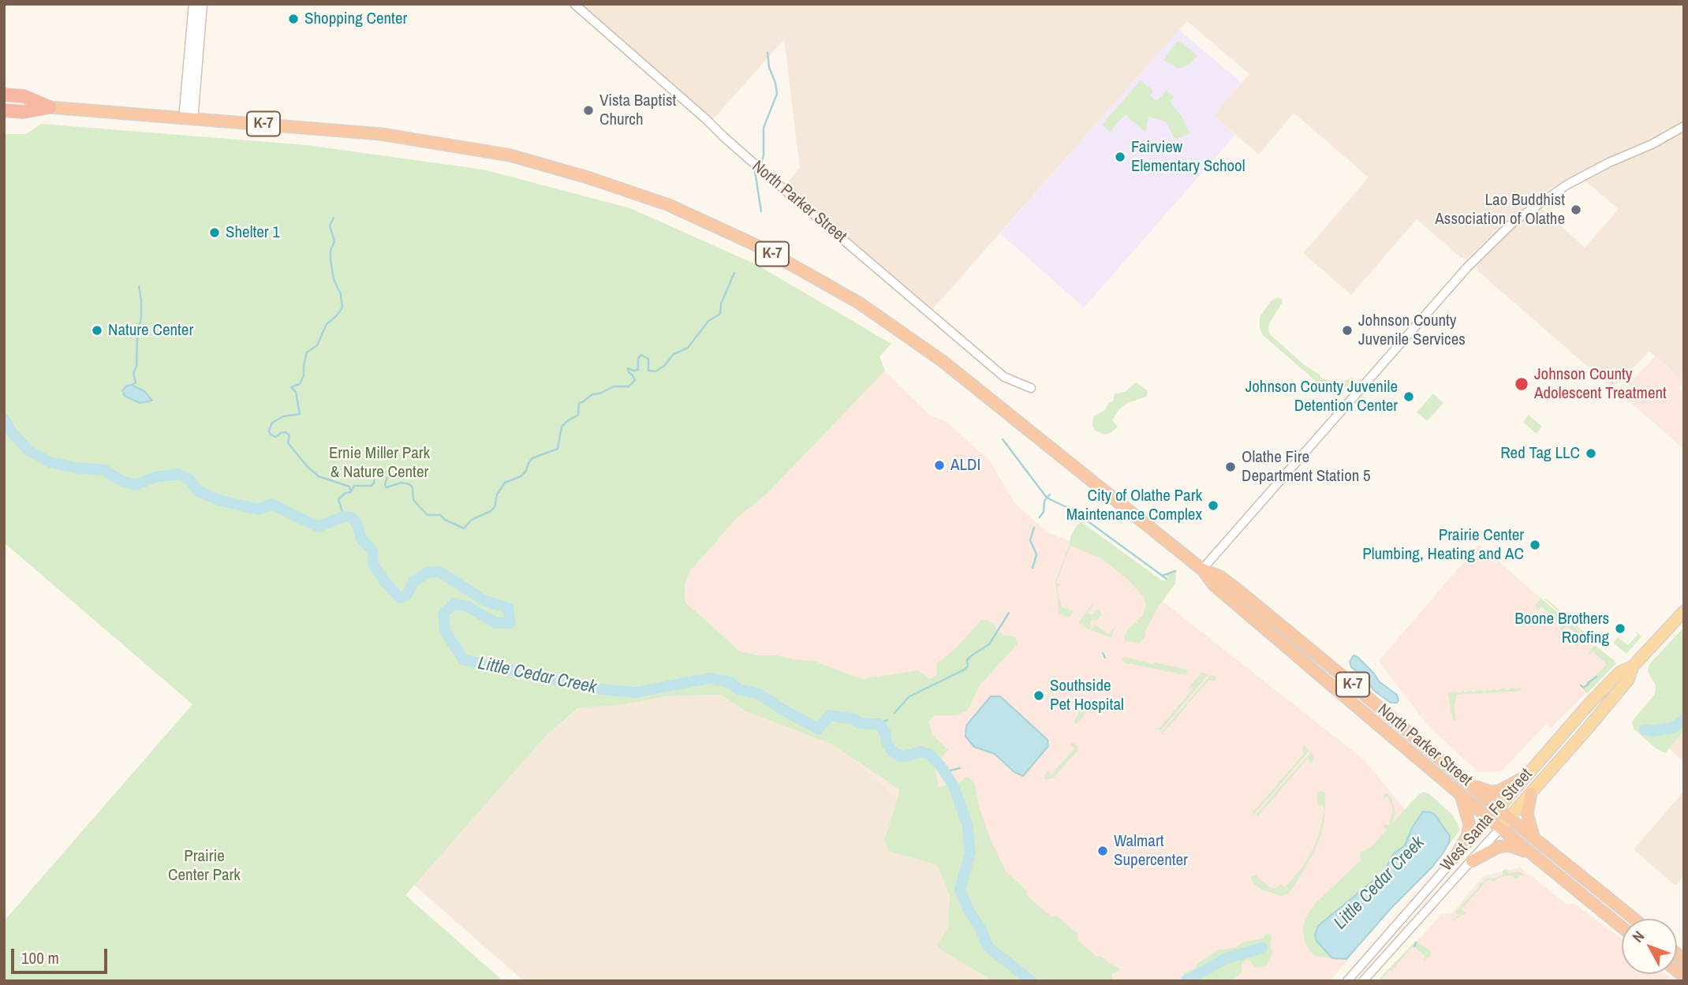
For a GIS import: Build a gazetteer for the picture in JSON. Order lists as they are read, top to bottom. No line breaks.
{"streets":{"highway":["K-7","North Parker Street"],"main road":["West Santa Fe Street"]},"crossings":[["K-7","North Parker Street"],["North Parker Street","West Santa Fe Street"]],"water":["Little Cedar Creek"],"parks":["Ernie Miller Park & Nature Center","Prairie Center Park"],"places":["Shopping Center","Vista Baptist Church","Fairview Elementary School","Lao Buddhist Association of Olathe","Shelter 1","Nature Center","Johnson County Juvenile Services","Johnson County Adolescent Treatment","Johnson County Juvenile Detention Center","Red Tag LLC","ALDI","Olathe Fire Department Station 5","City of Olathe Park Maintenance Complex","Prairie Center Plumbing, Heating and AC","Boone Brothers Roofing","Southside Pet Hospital","Walmart Supercenter"],"scale_bar":"100 m","north":"top left"}
